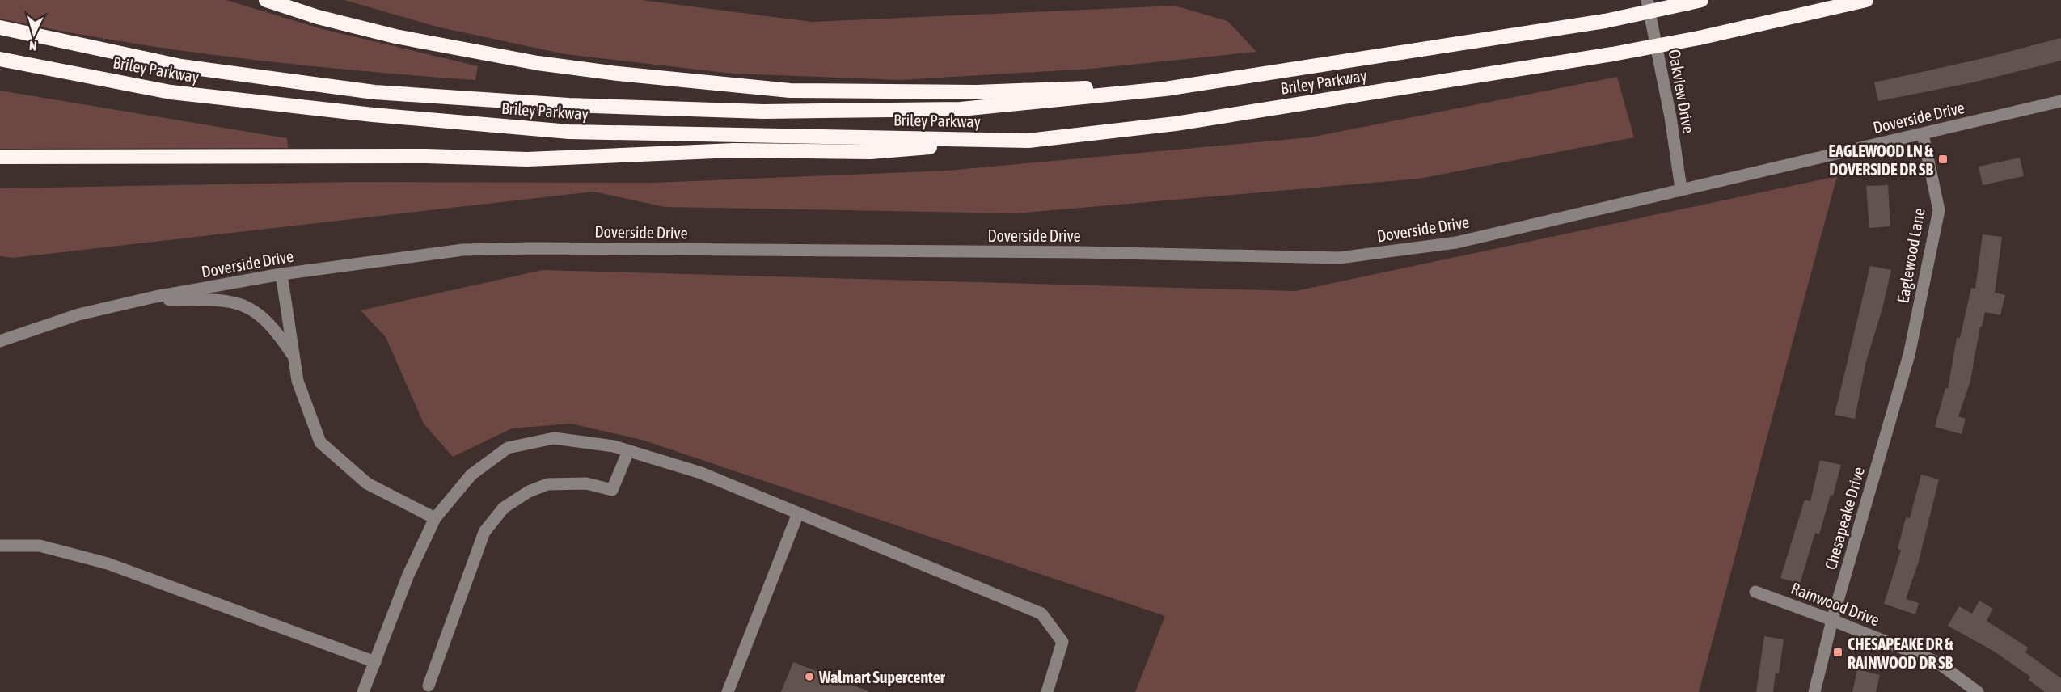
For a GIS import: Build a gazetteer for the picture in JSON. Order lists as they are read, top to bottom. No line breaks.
{"streets":{"highway":["Briley Parkway"],"street":["Oakview Drive","Doverside Drive","Eaglewood Lane","Chesapeake Drive","Rainwood Drive"]},"crossings":[["Oakview Drive","Doverside Drive"],["Doverside Drive","Eaglewood Lane"],["Eaglewood Lane","Chesapeake Drive"],["Chesapeake Drive","Rainwood Drive"]],"places":{"transit":["EAGLEWOOD LN & DOVERSIDE DR SB","CHESAPEAKE DR & RAINWOOD DR SB"],"other":["Walmart Supercenter"]},"north":"bottom"}
